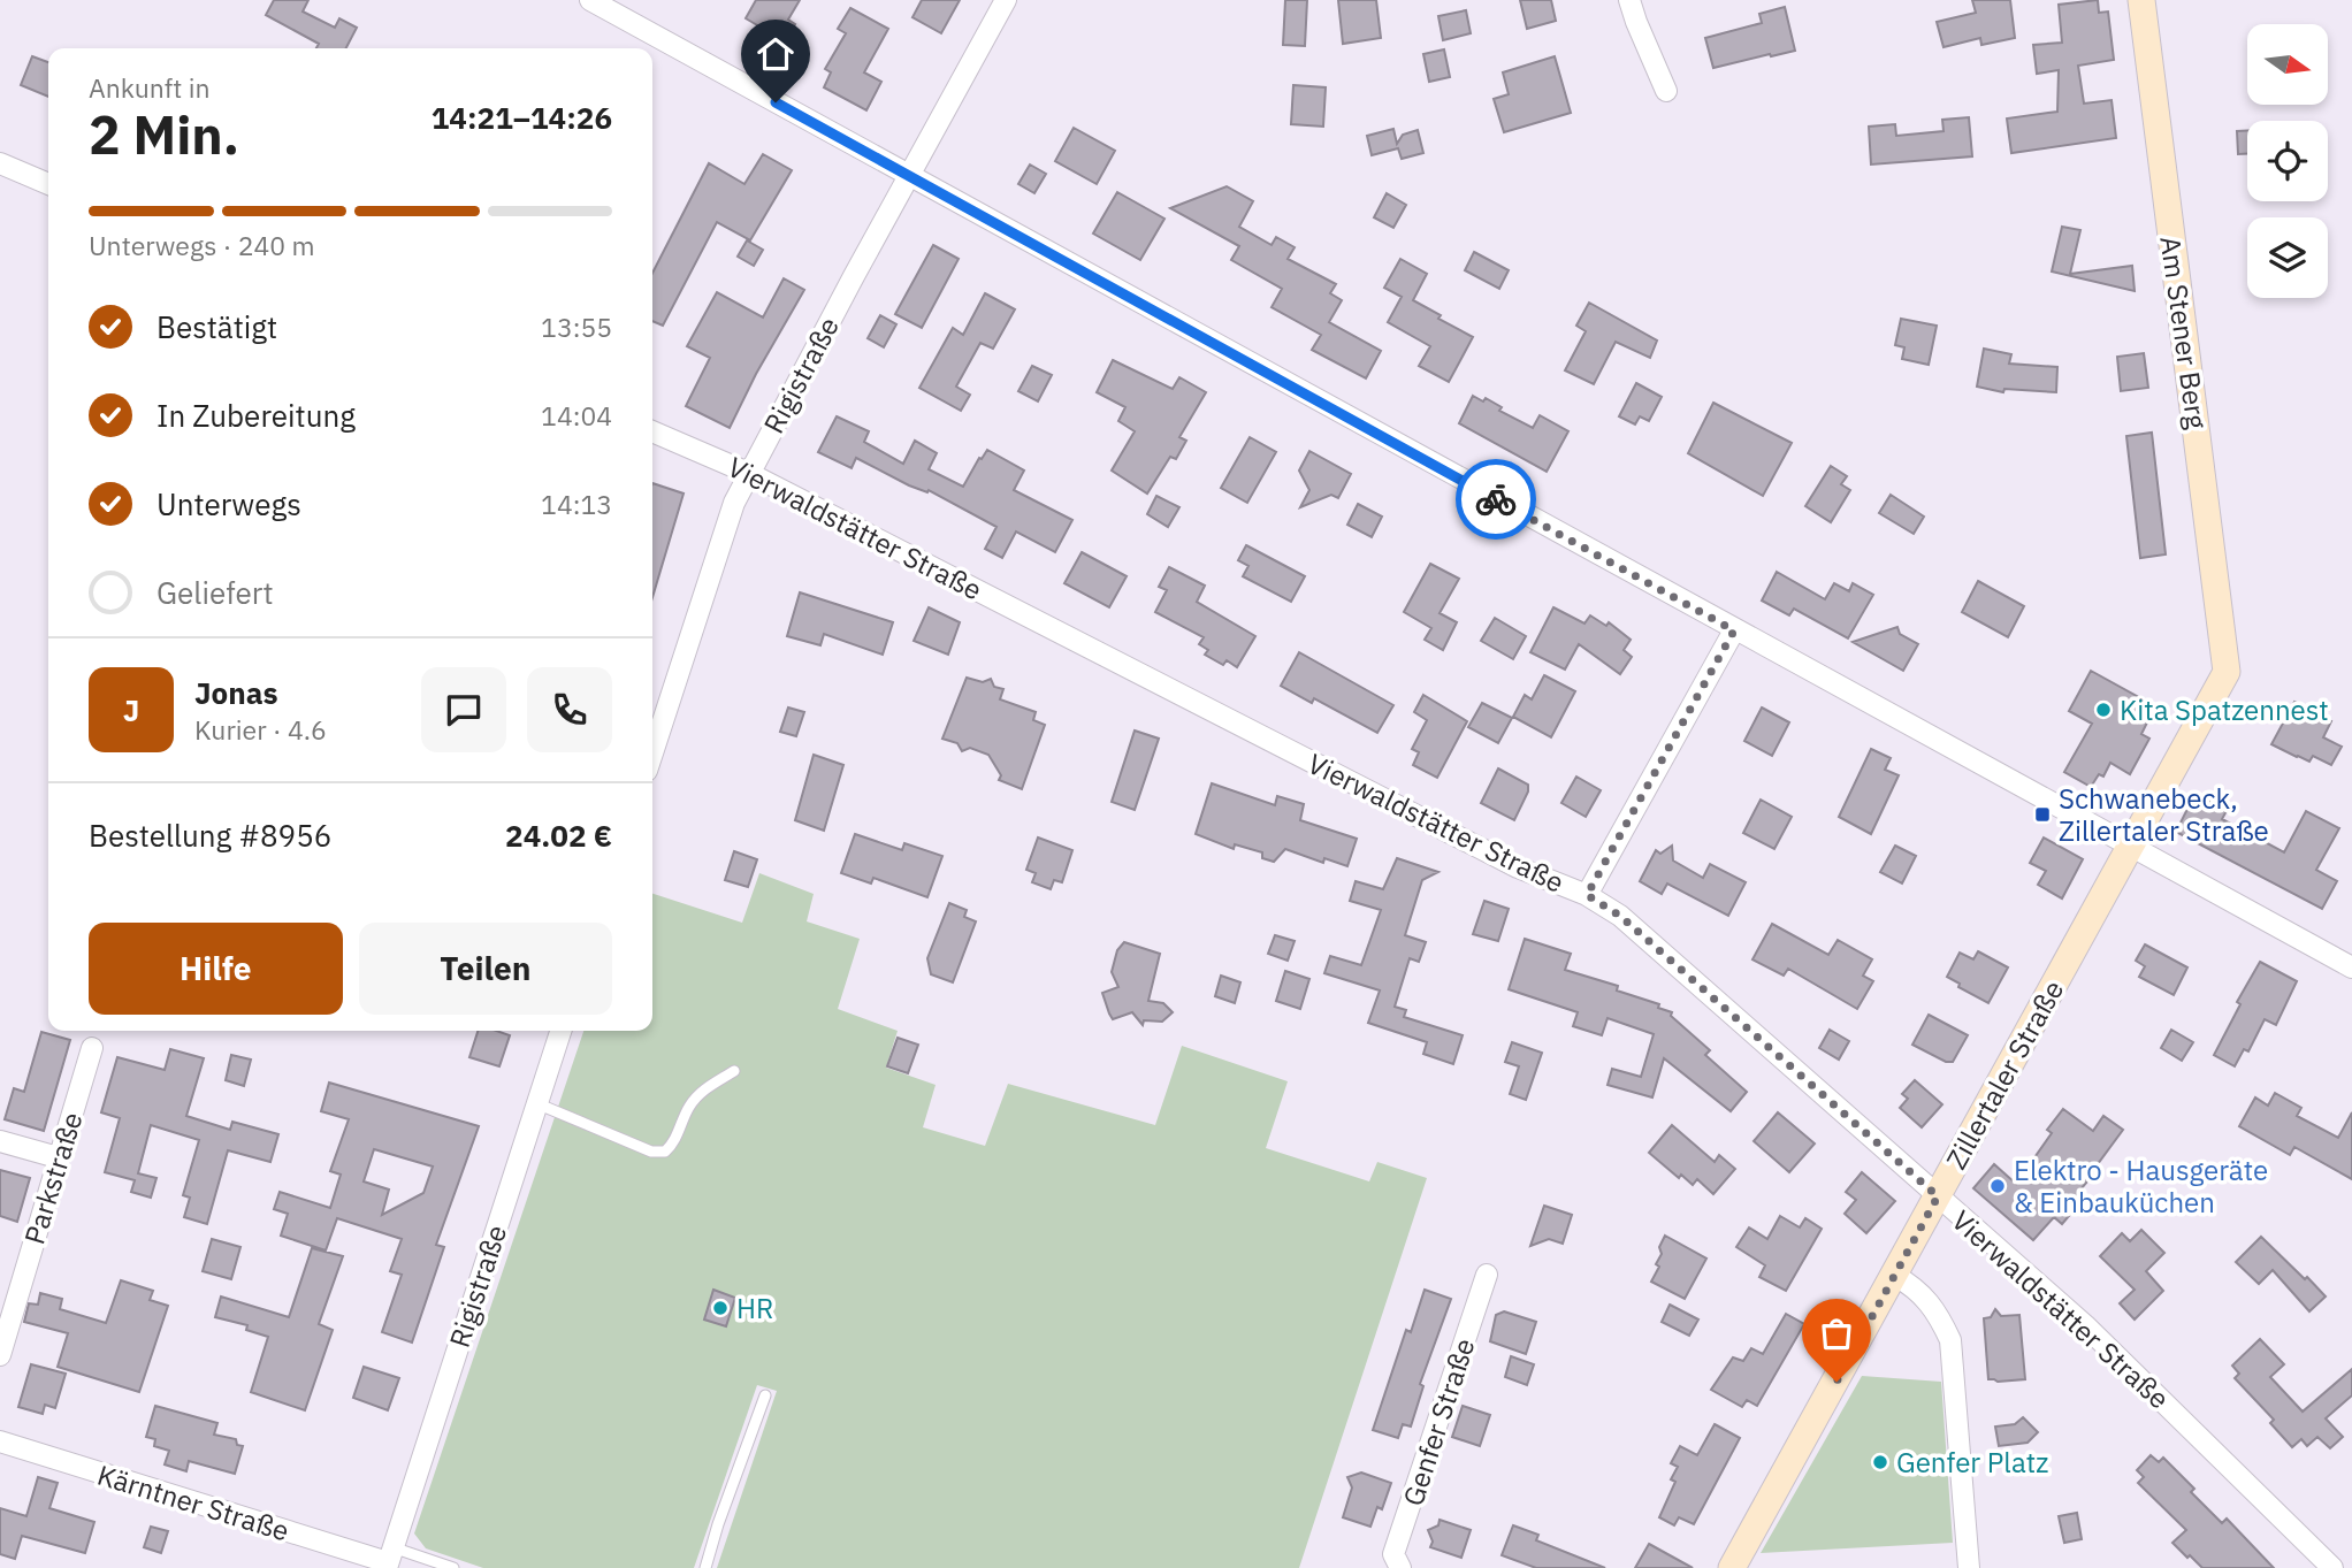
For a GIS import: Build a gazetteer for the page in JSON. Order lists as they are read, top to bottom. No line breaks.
{"streets":{"street":["Am Stener Berg","Rigistraße","Vierwaldstätter Straße","Zillertaler Straße","Parkstraße","Genfer Straße","Kärntner Straße"]},"crossings":[["Am Stener Berg","Zillertaler Straße"],["Rigistraße","Vierwaldstätter Straße"],["Rigistraße","Kärntner Straße"],["Vierwaldstätter Straße","Zillertaler Straße"]],"places":{"other":["Kita Spatzennest","Elektro - Hausgeräte & Einbauküchen","HR","Genfer Platz"],"transit":["Schwanebeck, Zillertaler Straße"]},"north":"right","page":{"heading":["2 Min.","Ankunft in","14:21–14:26"],"panel":["Jonas","Kurier · 4.6","Bestellung #8956","24.02 €"],"bar":"Unterwegs · 240 m","list":[["Bestätigt","13:55"],["In Zubereitung","14:04"],["Unterwegs","14:13"],"Geliefert"],"round":"J","buttons":["Hilfe","Teilen"]}}
